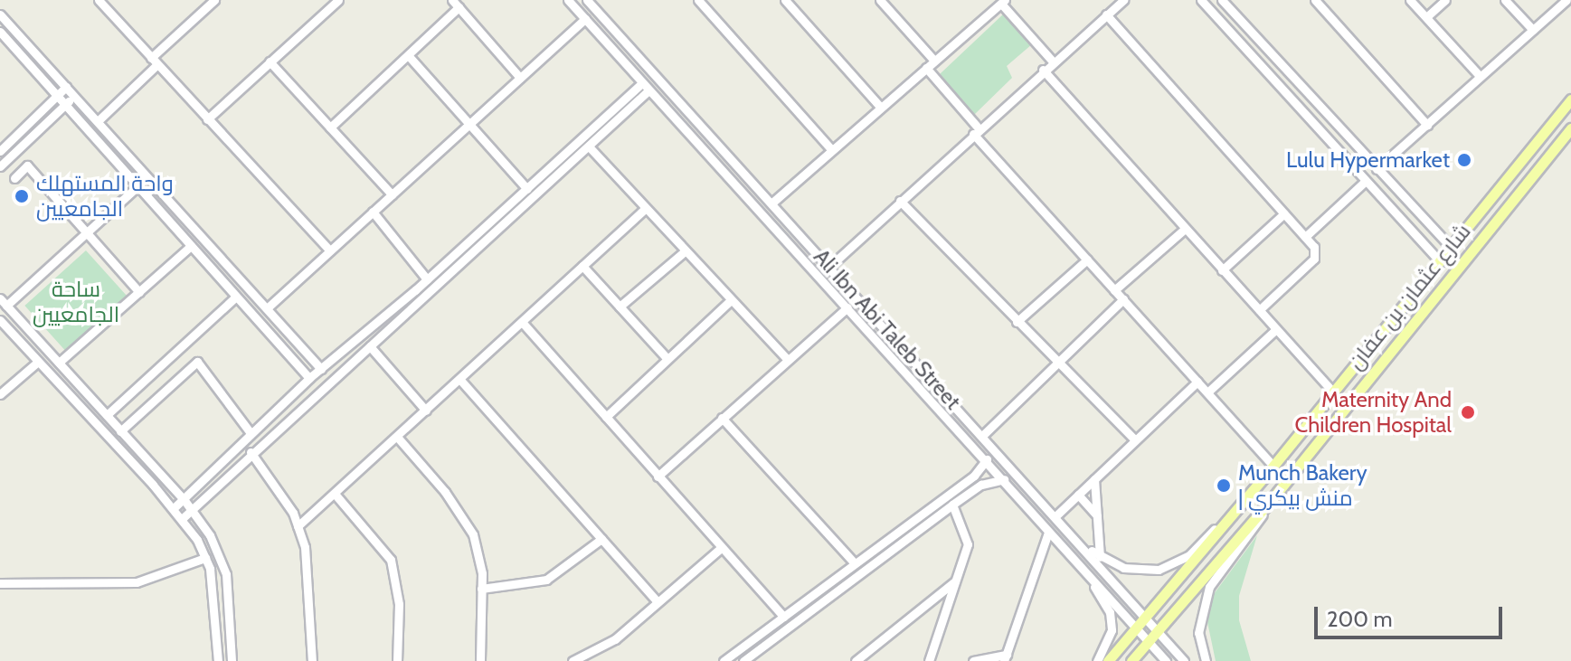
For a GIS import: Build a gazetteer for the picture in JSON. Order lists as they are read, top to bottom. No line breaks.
{"streets":{"main road":["شارع عثمان بن عفان"],"street":["Ali Ibn Abi Taleb Street"]},"crossings":[["شارع عثمان بن عفان","Ali Ibn Abi Taleb Street"]],"parks":["ساحة الجامعيين"],"places":["Lulu Hypermarket","واحة المستهلك الجامعيين","Maternity And Children Hospital","Munch Bakery | منش بيكري"],"scale_bar":"200 m"}
